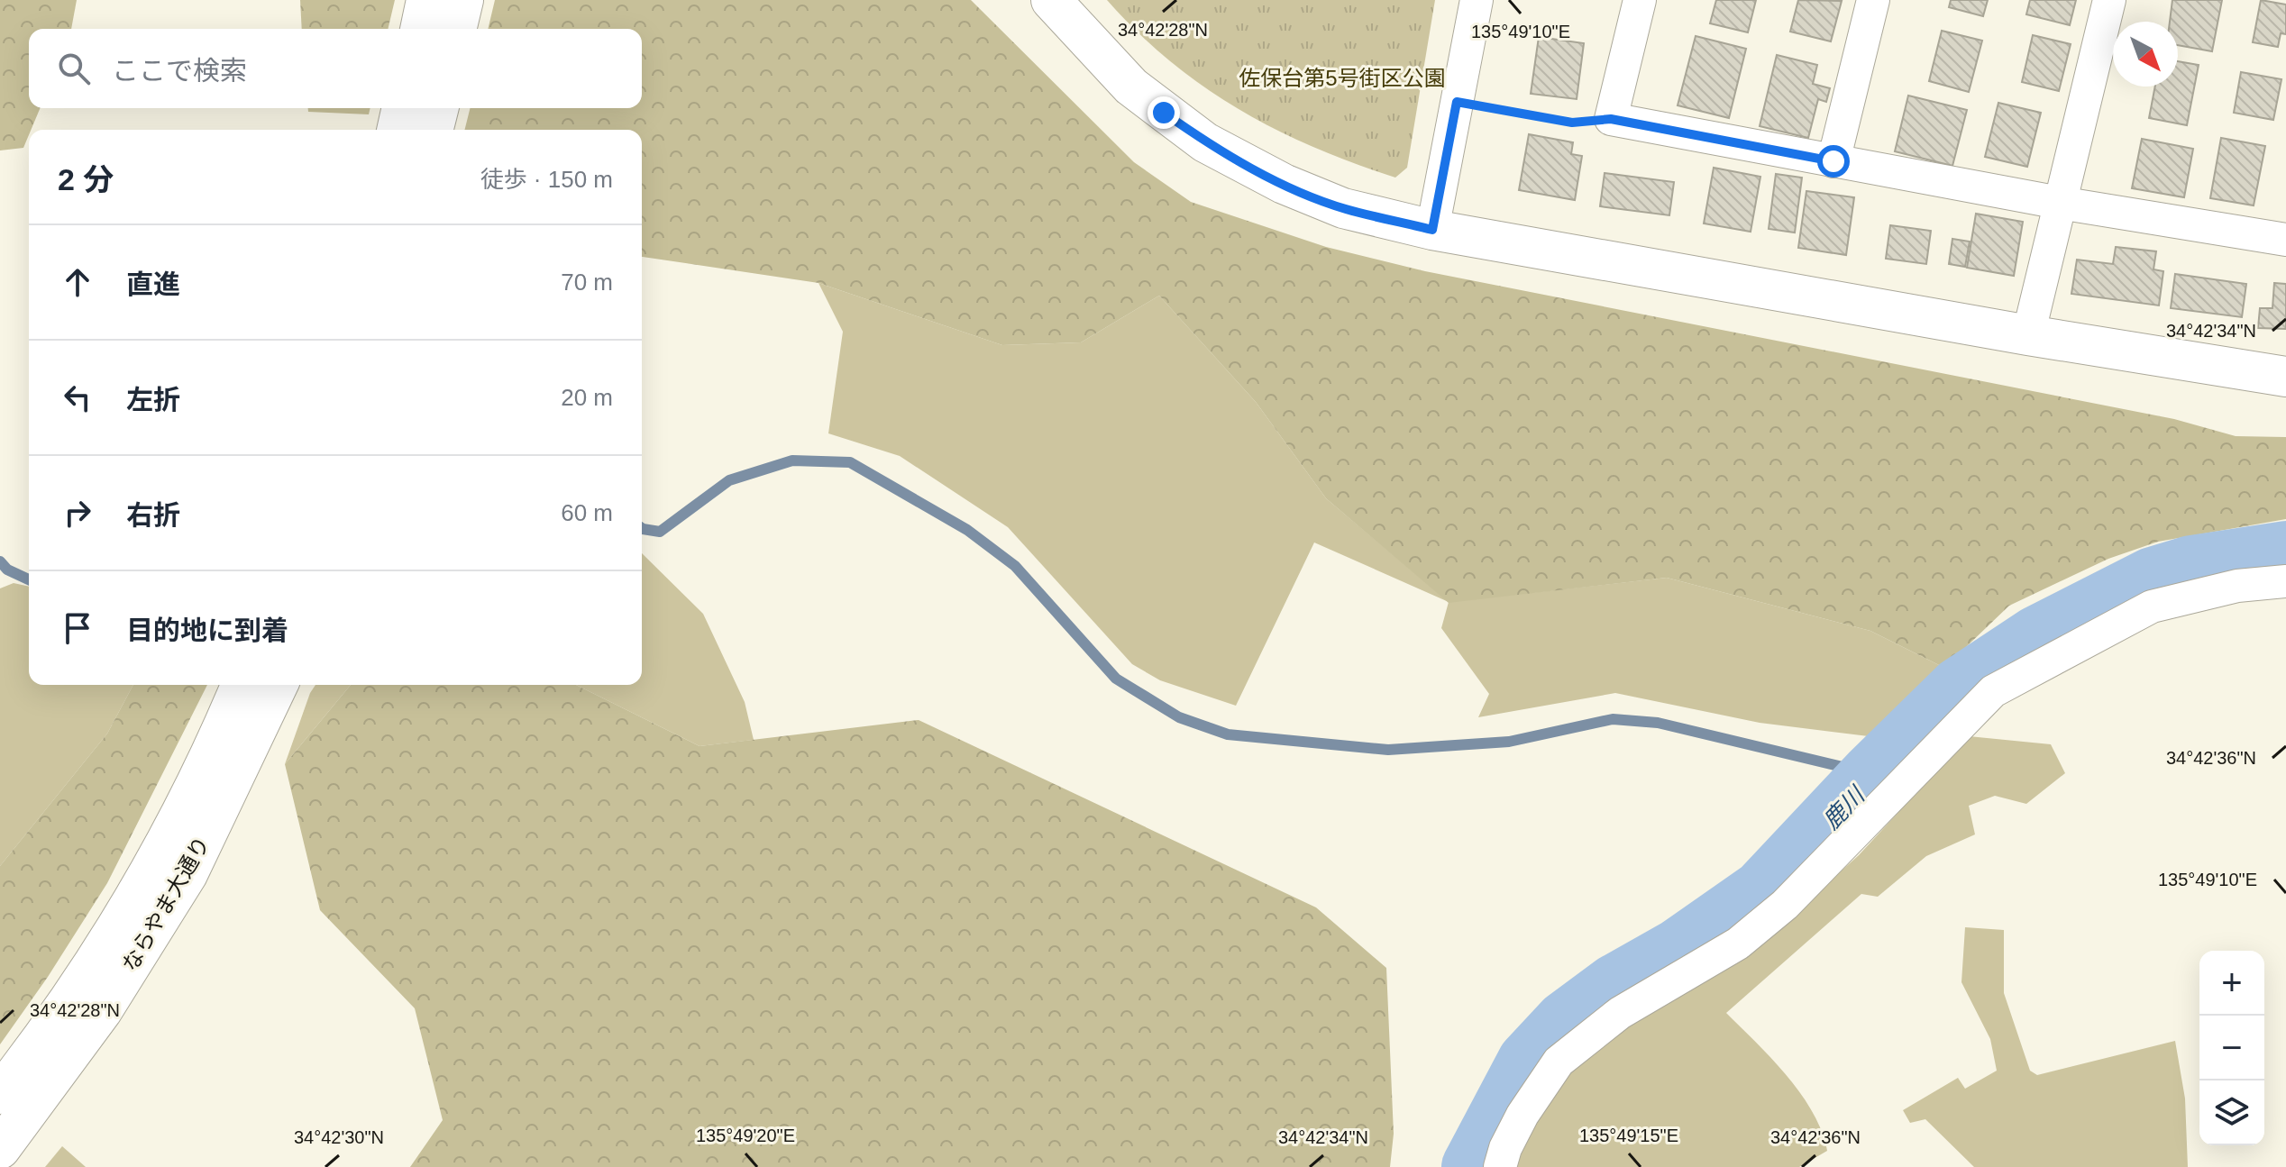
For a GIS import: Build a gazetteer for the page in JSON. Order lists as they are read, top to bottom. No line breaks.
{"streets":{"street":["ならやま大通り"]},"water":["鹿川"],"parks":["佐保台第5号街区公園"],"north":"bottom right","page":{"search":"ここで検索","heading":["2 分","徒歩 · 150 m"],"list":[["直進","70 m"],["左折","20 m"],["右折","60 m"],"目的地に到着"],"map_buttons":["+","−"]},"coordinates":["34°42'28\"N","135°49'10\"E","34°42'34\"N","34°42'36\"N","135°49'20\"E","135°49'15\"E","34°42'30\"N"]}
